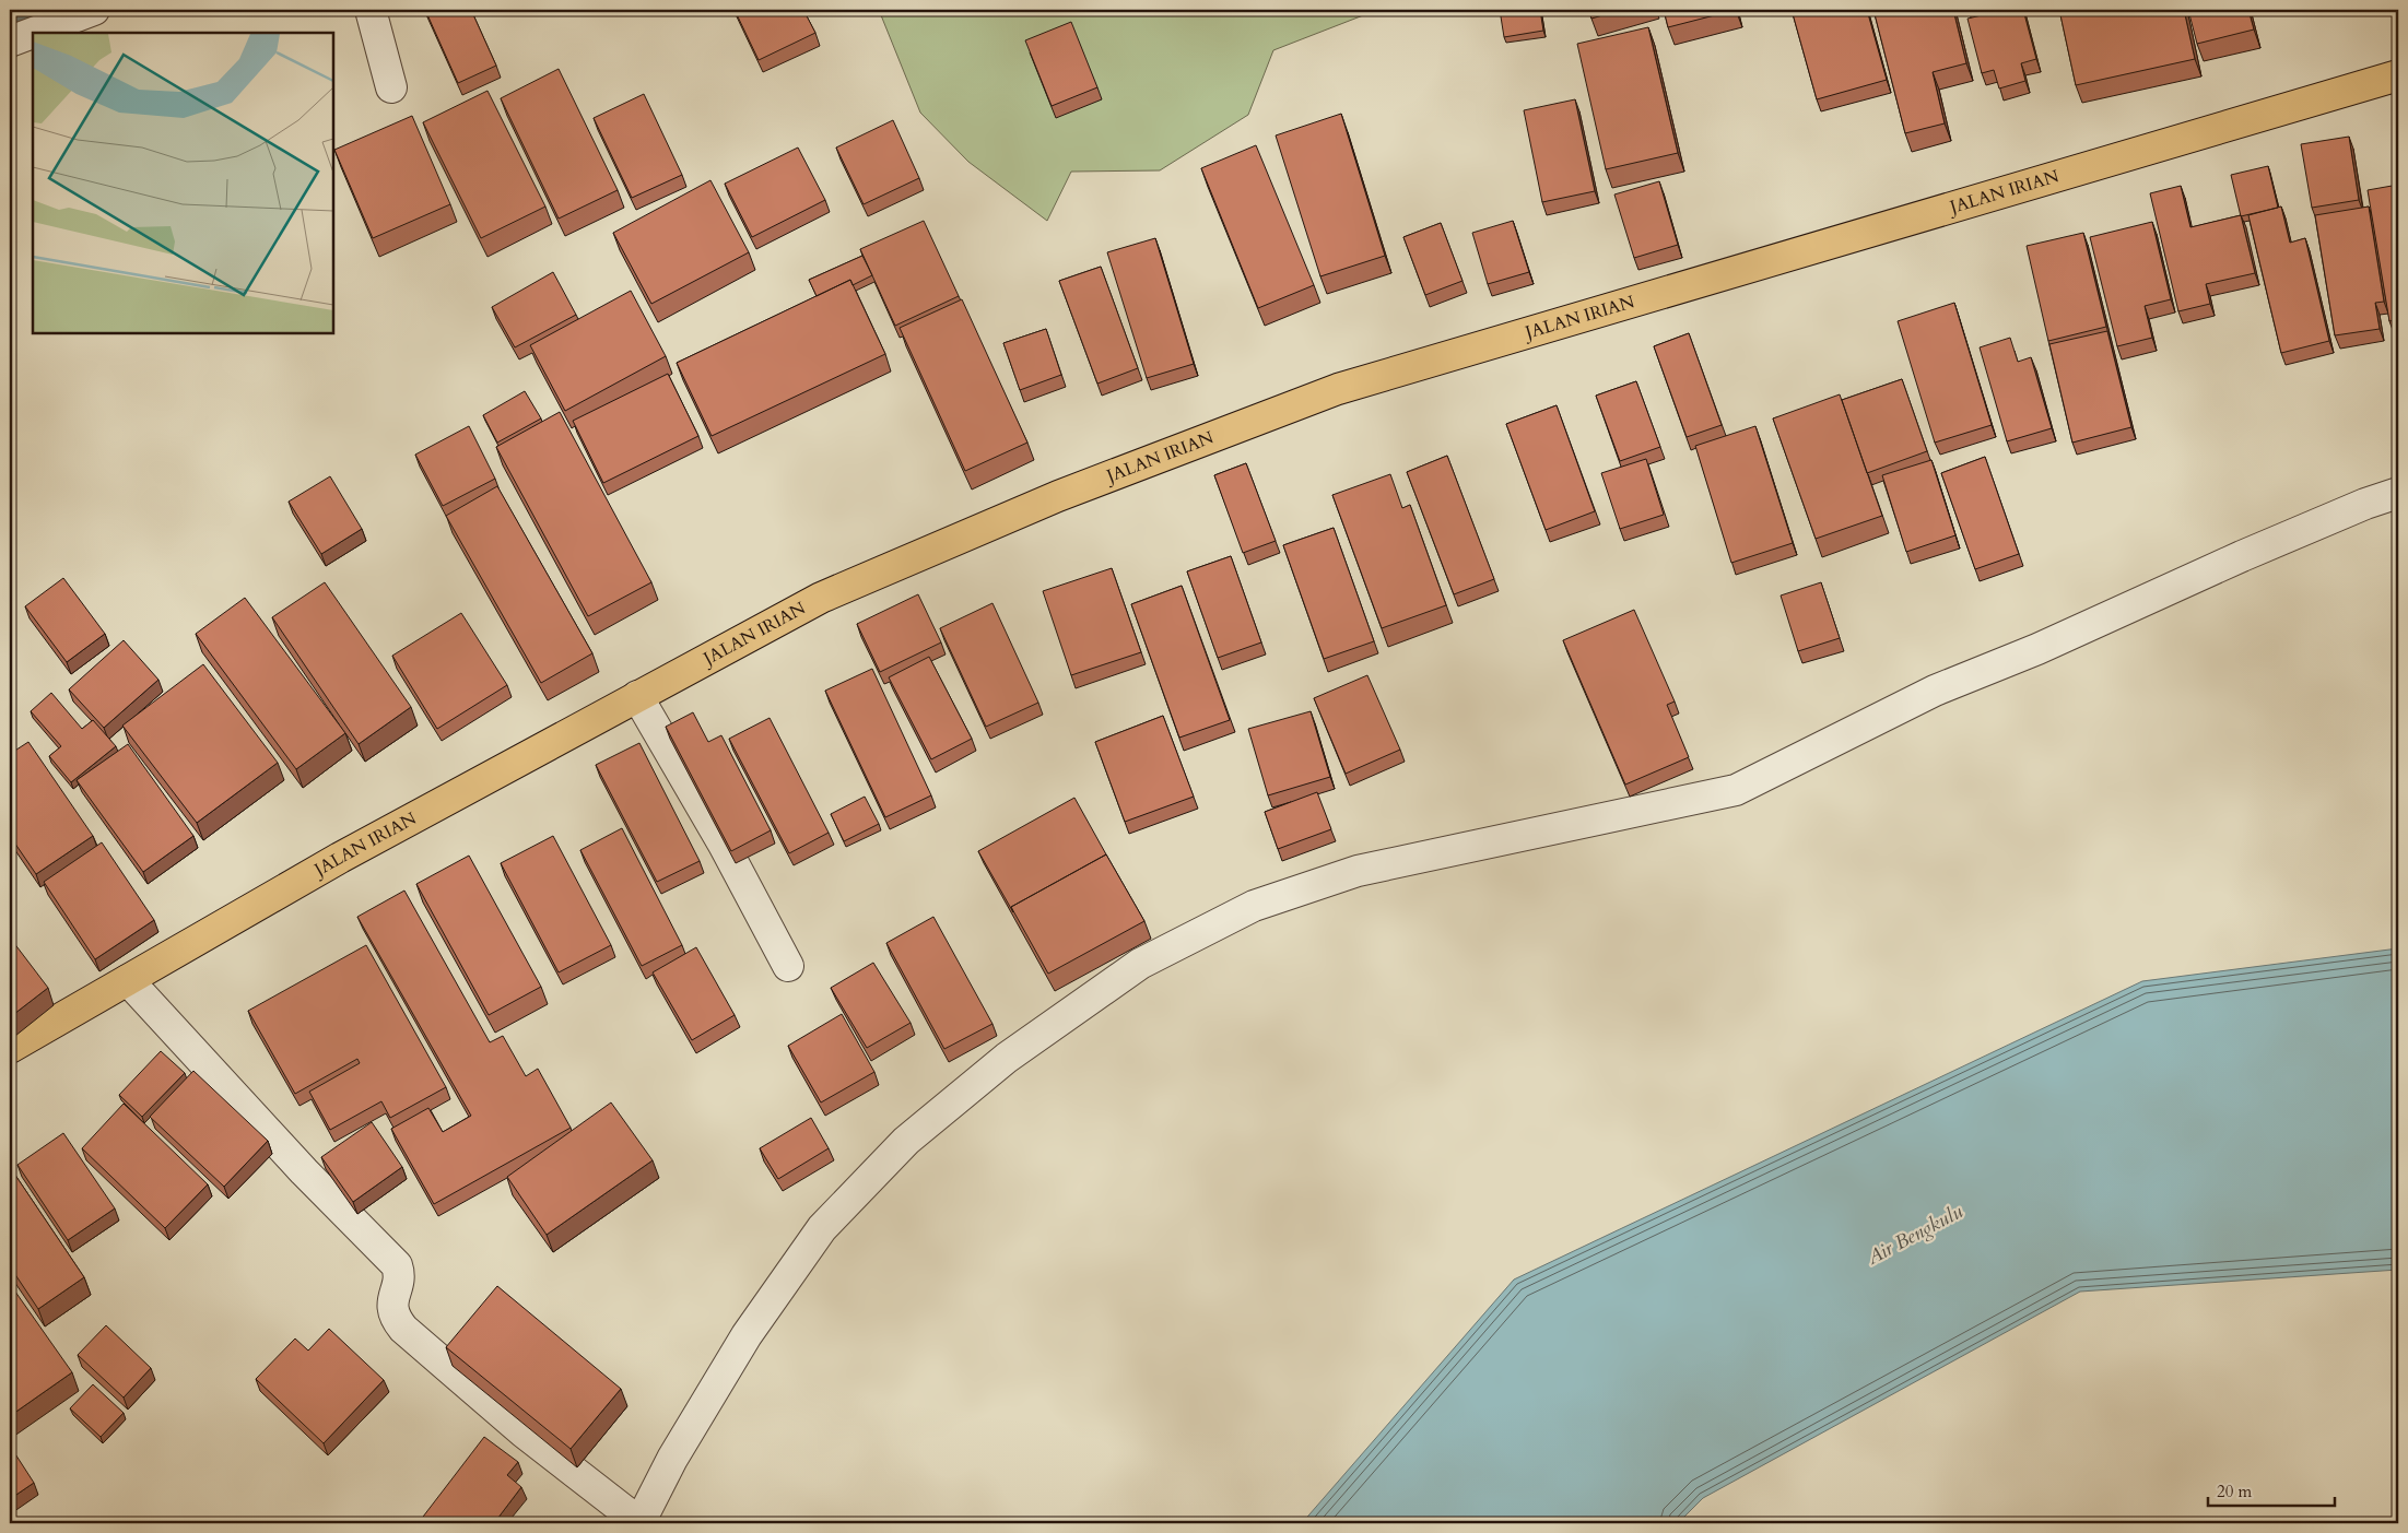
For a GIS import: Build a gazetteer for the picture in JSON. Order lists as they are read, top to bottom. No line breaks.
{"streets":{"main road":["JALAN IRIAN"]},"water":["Air Bengkulu"],"scale_bar":"20 m"}
